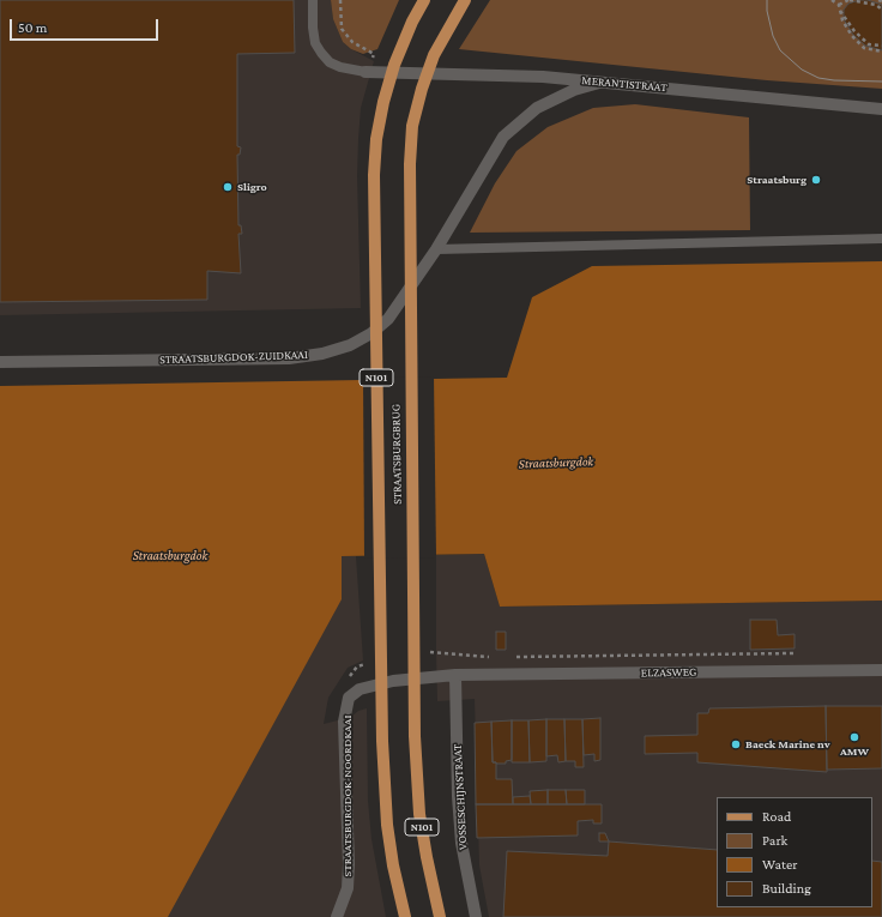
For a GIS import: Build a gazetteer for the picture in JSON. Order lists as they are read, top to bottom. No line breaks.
{"streets":{"main road":["N101","STRAATSBURGBRUG"],"street":["MERANTISTRAAT","STRAATSBURGDOK-ZUIDKAAI","ELZASWEG","STRAATSBURGDOK-NOORDKAAI","VOSSESCHIJNSTRAAT"]},"crossings":[["MERANTISTRAAT","STRAATSBURGDOK-ZUIDKAAI"],["ELZASWEG","STRAATSBURGDOK-NOORDKAAI"],["ELZASWEG","VOSSESCHIJNSTRAAT"],["STRAATSBURGDOK-NOORDKAAI","VOSSESCHIJNSTRAAT"]],"water":["Straatsburgdok"],"places":["Straatsburg","Sligro","AMW","Baeck Marine nv"],"legend":["Road","Park","Water","Building"],"scale_bar":"50 m"}
